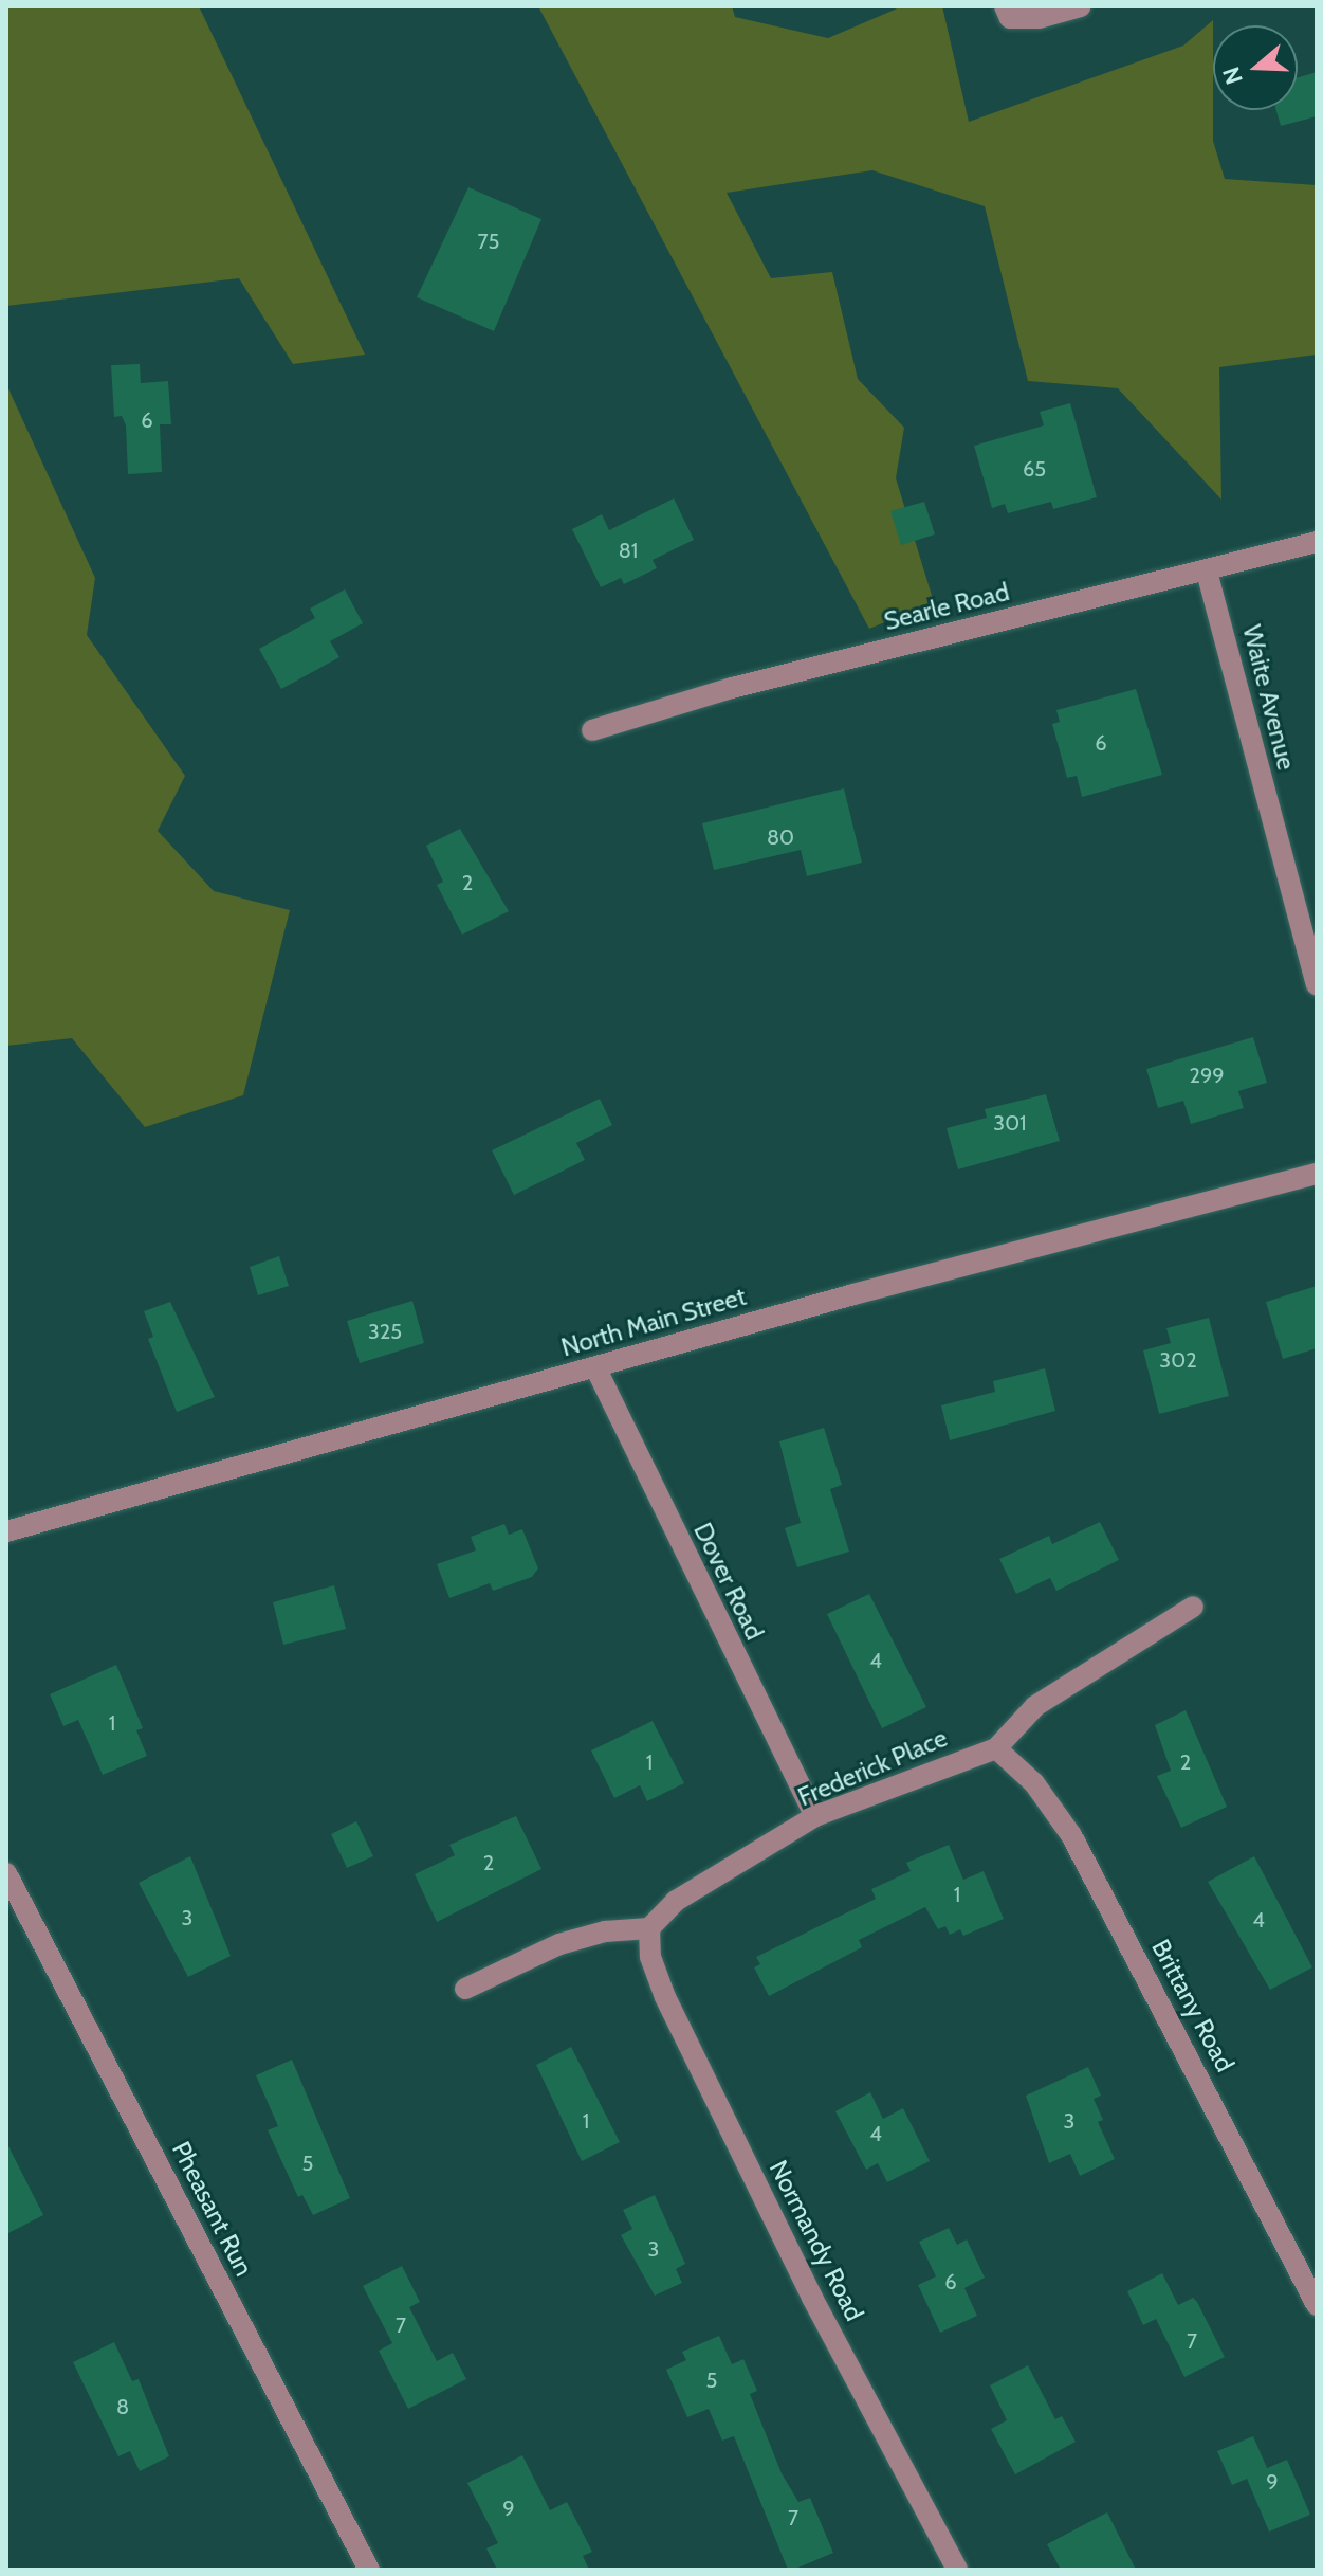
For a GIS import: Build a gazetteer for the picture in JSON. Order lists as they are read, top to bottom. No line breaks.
{"streets":{"street":["Searle Road","Waite Avenue","North Main Street","Dover Road","Frederick Place","Brittany Road","Pheasant Run","Normandy Road"]},"crossings":[["Searle Road","Waite Avenue"],["North Main Street","Dover Road"],["Dover Road","Frederick Place"],["Frederick Place","Brittany Road"],["Frederick Place","Normandy Road"]],"house_numbers":["75","6","65","81","6","80","2","299","301","325","302","4","1","1","2","2","1","3","4","1","3","4","5","3","6","7","7","5","8","9","9","7"],"north":"left"}
